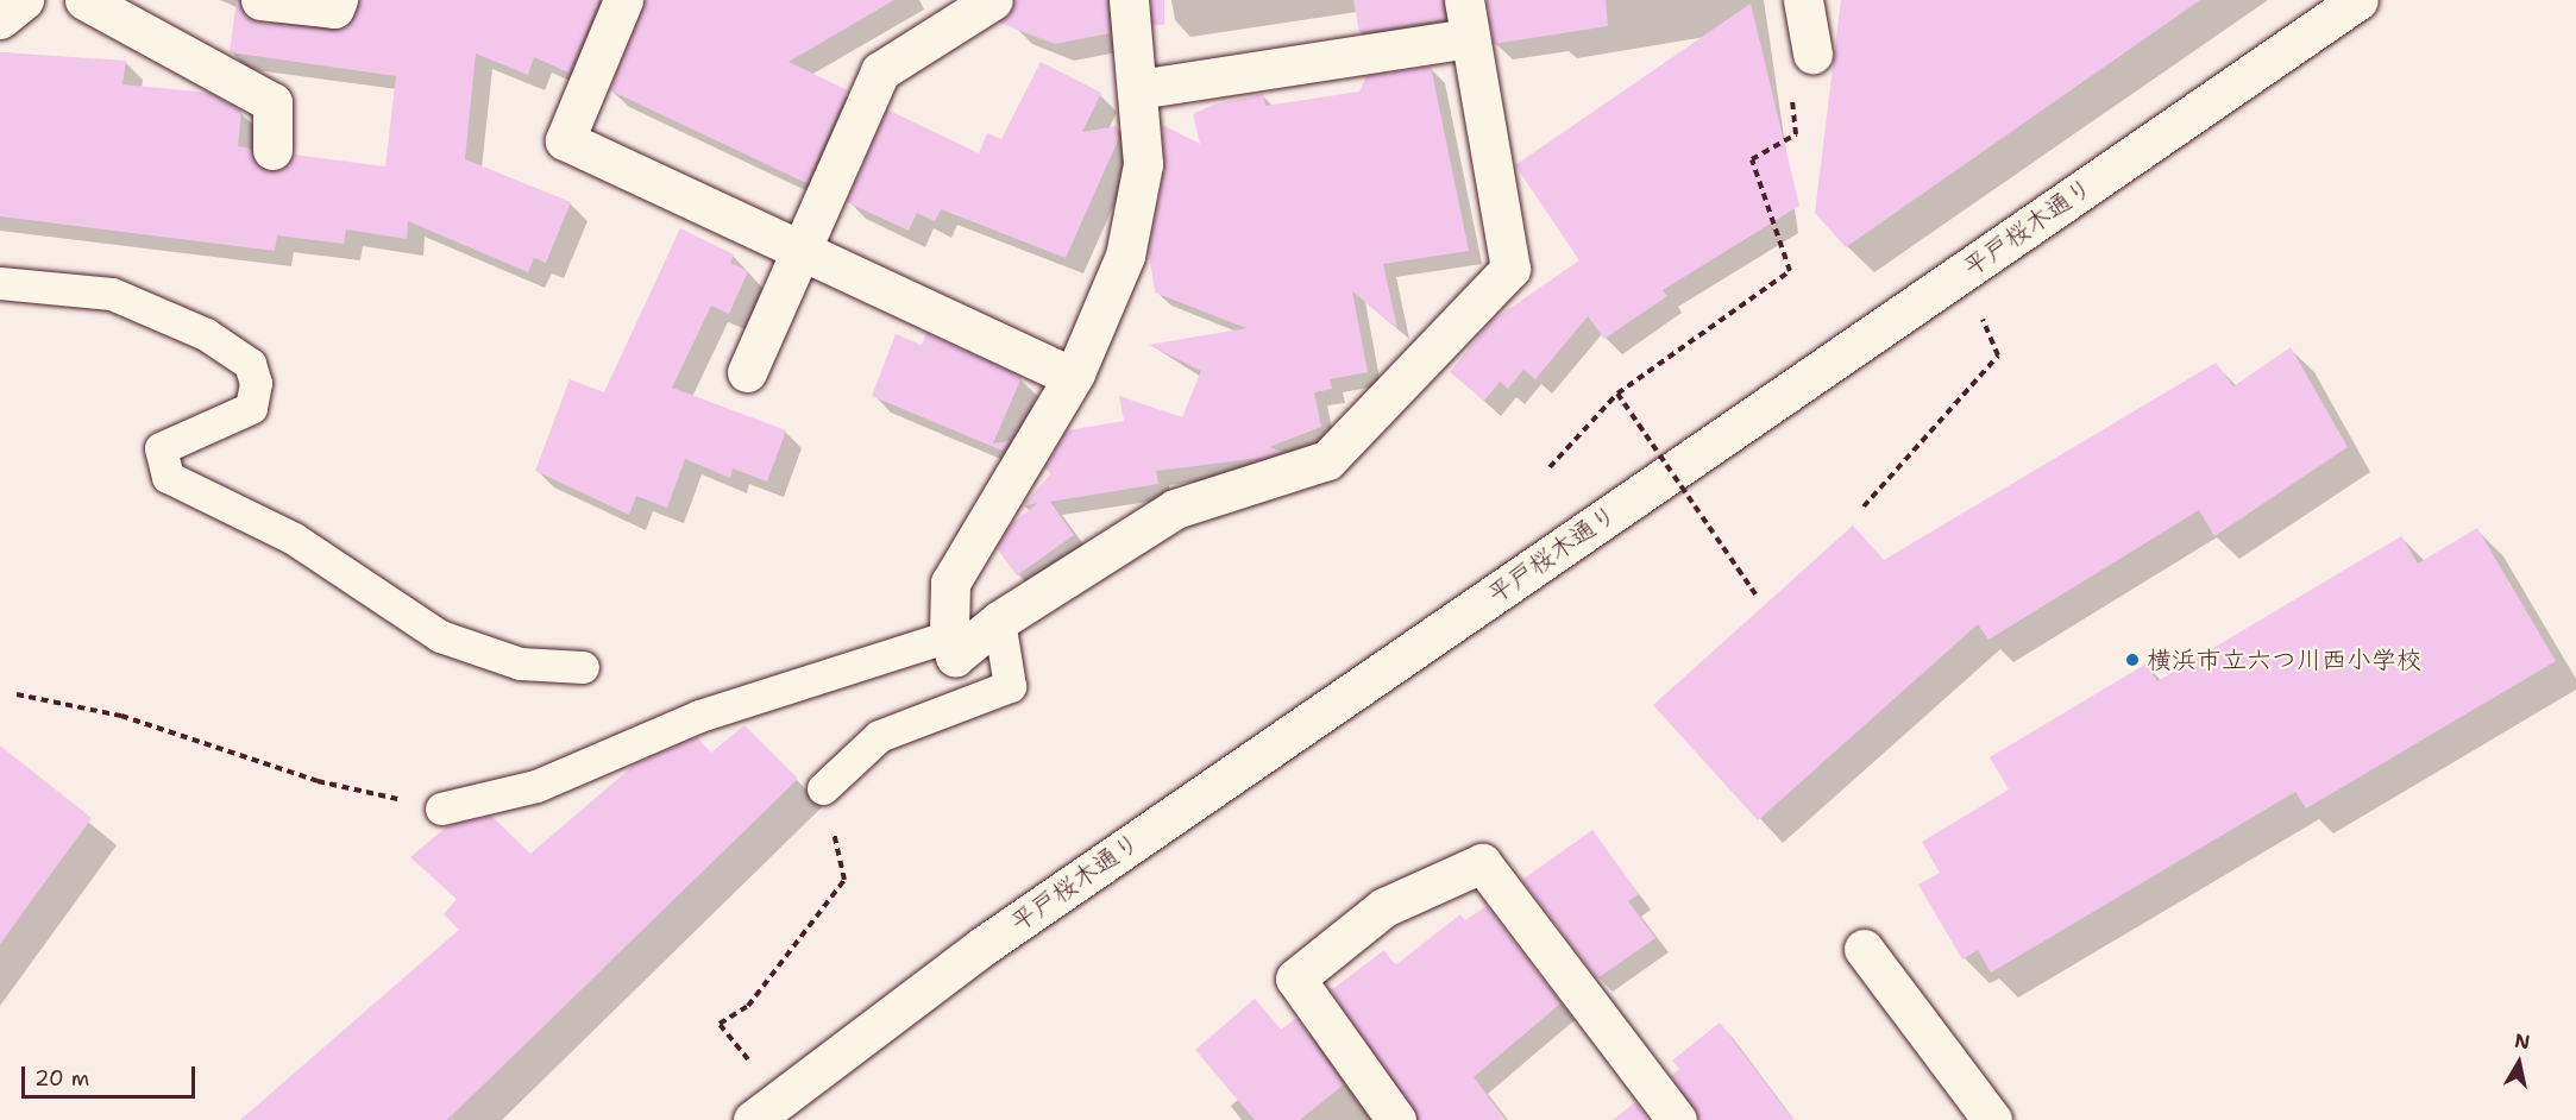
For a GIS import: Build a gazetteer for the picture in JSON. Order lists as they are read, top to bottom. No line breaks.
{"streets":{"street":["平戸桜木通り"]},"places":["横浜市立六つ川西小学校"],"scale_bar":"20 m","north":"top"}
